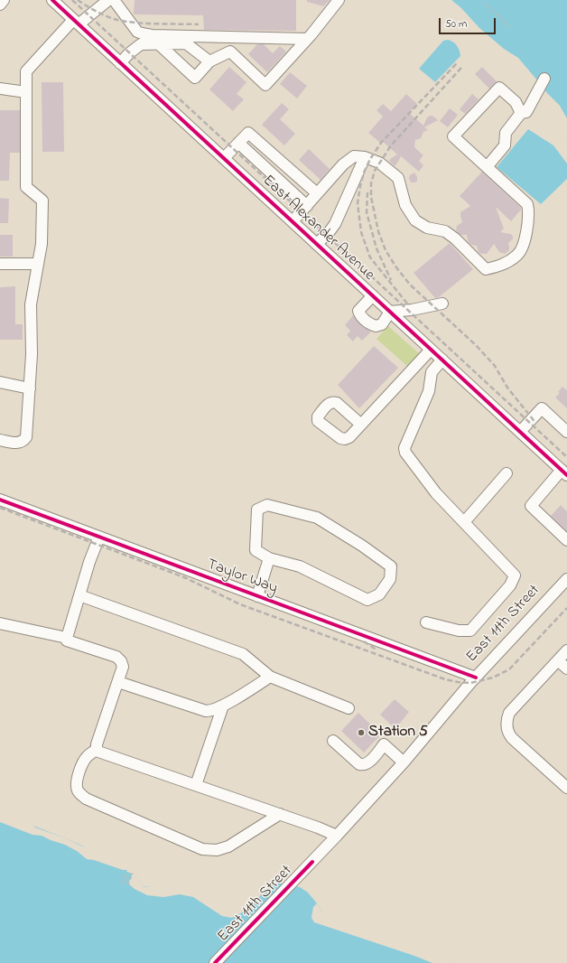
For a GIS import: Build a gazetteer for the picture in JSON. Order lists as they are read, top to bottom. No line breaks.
{"streets":{"street":["East Alexander Avenue","Taylor Way","East 11th Street"]},"crossings":[["Taylor Way","East 11th Street"]],"places":["Station 5"],"scale_bar":"50 m"}
